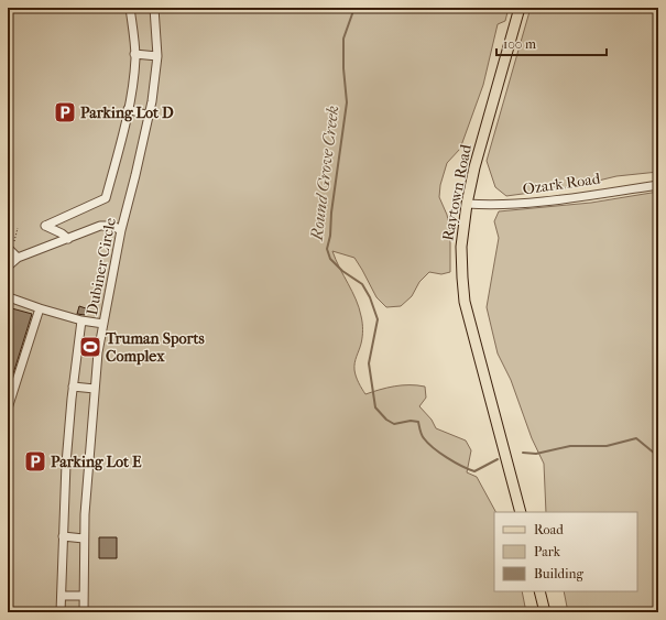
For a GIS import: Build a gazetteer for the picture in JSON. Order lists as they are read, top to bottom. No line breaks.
{"streets":{"main road":["Raytown Road"],"street":["Ozark Road","Dubiner Circle"]},"crossings":[["Ozark Road","Raytown Road"]],"water":["Round Grove Creek"],"places":{"parking":["Parking Lot D","Parking Lot E"],"sports":["Truman Sports Complex"]},"legend":["Road","Park","Building"],"scale_bar":"100 m"}
